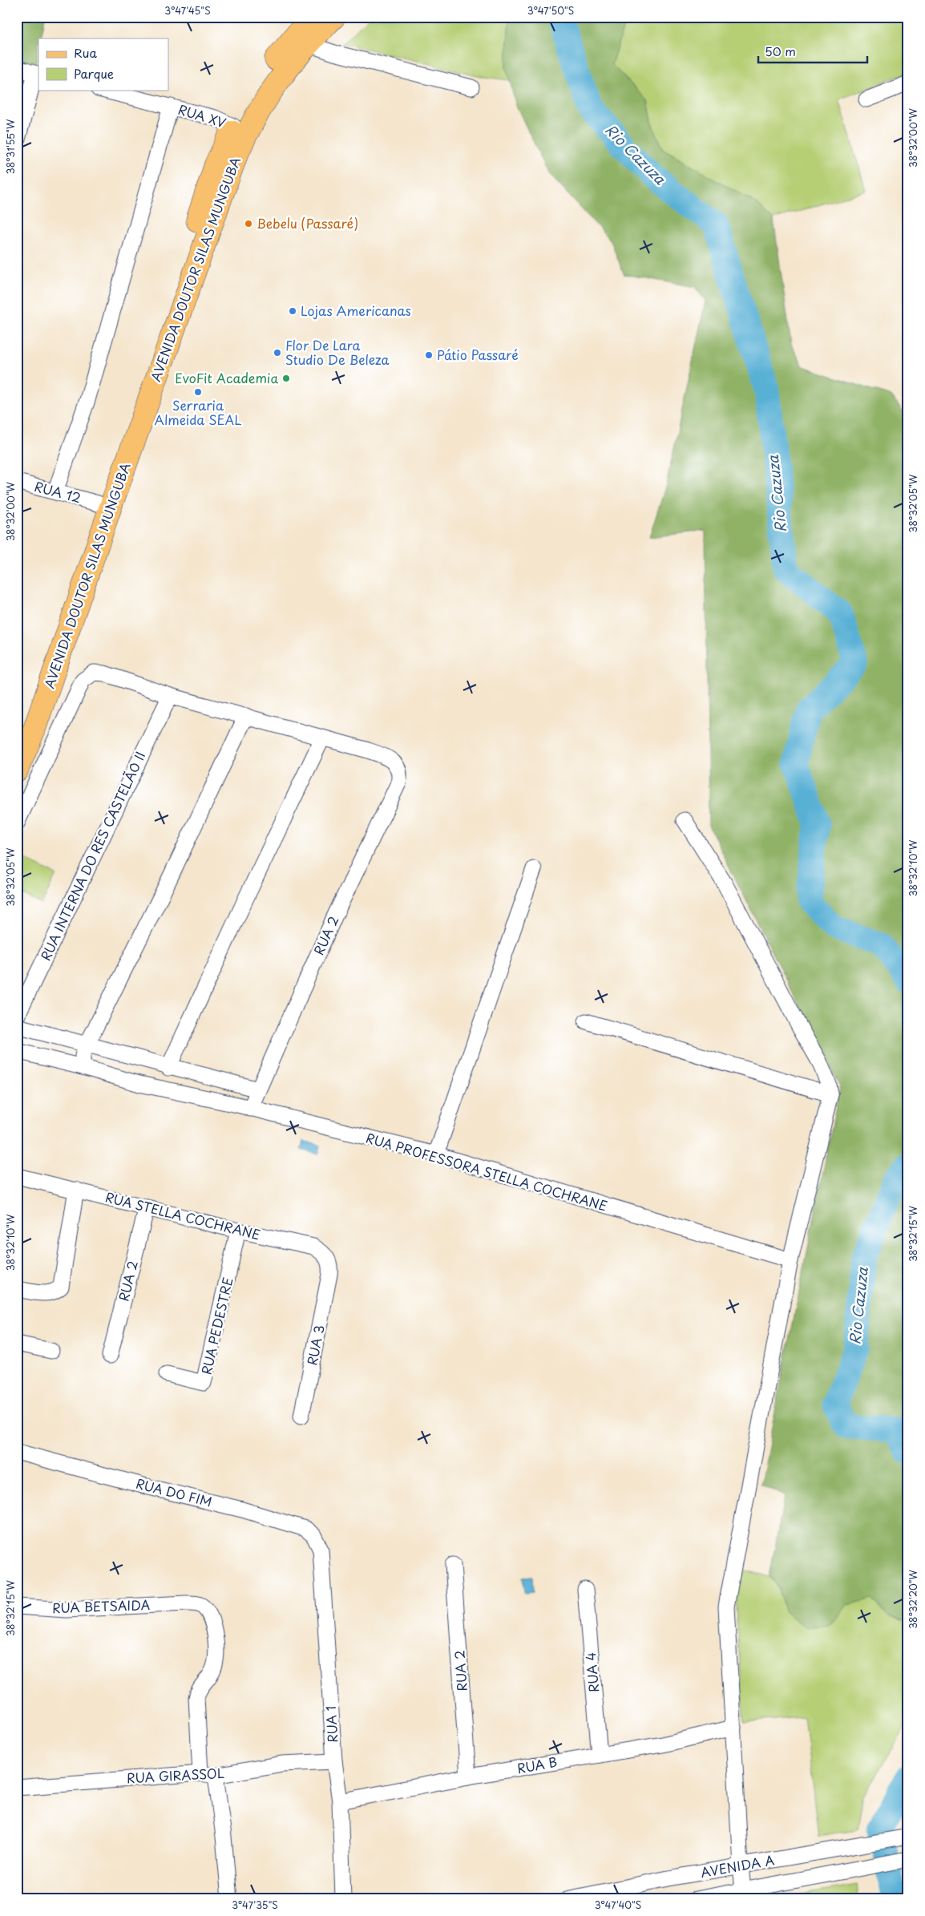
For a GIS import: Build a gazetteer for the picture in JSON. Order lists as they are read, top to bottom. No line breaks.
{"streets":{"main road":["AVENIDA DOUTOR SILAS MUNGUBA"],"street":["RUA XV","RUA 12","RUA INTERNA DO RES CASTELÃO II","RUA 2","RUA PROFESSORA STELLA COCHRANE","RUA STELLA COCHRANE","RUA PEDESTRE","RUA 3","RUA DO FIM","RUA BETSAIDA","RUA 4","RUA 1","RUA B","RUA GIRASSOL","AVENIDA A"]},"crossings":[["RUA XV","AVENIDA DOUTOR SILAS MUNGUBA"],["AVENIDA DOUTOR SILAS MUNGUBA","RUA 12"],["RUA 2","RUA PROFESSORA STELLA COCHRANE"],["RUA 2","RUA STELLA COCHRANE"],["RUA 2","RUA B"],["RUA STELLA COCHRANE","RUA PEDESTRE"],["RUA STELLA COCHRANE","RUA 3"],["RUA DO FIM","RUA 1"],["RUA BETSAIDA","RUA GIRASSOL"],["RUA 4","RUA B"],["RUA 1","RUA B"],["RUA 1","RUA GIRASSOL"]],"water":["Rio Cazuza"],"places":["Bebelu (Passaré)","Lojas Americanas","Flor De Lara Studio De Beleza","Pátio Passaré","EvoFit Academia","Serraria Almeida SEAL"],"legend":["Rua","Parque"],"scale_bar":"50 m","coordinates":["3°47'45\"S","3°47'50\"S","38°32'00\"W","38°31'55\"W","38°32'05\"W","38°32'10\"W","38°32'15\"W","38°32'20\"W","3°47'35\"S","3°47'40\"S"]}
